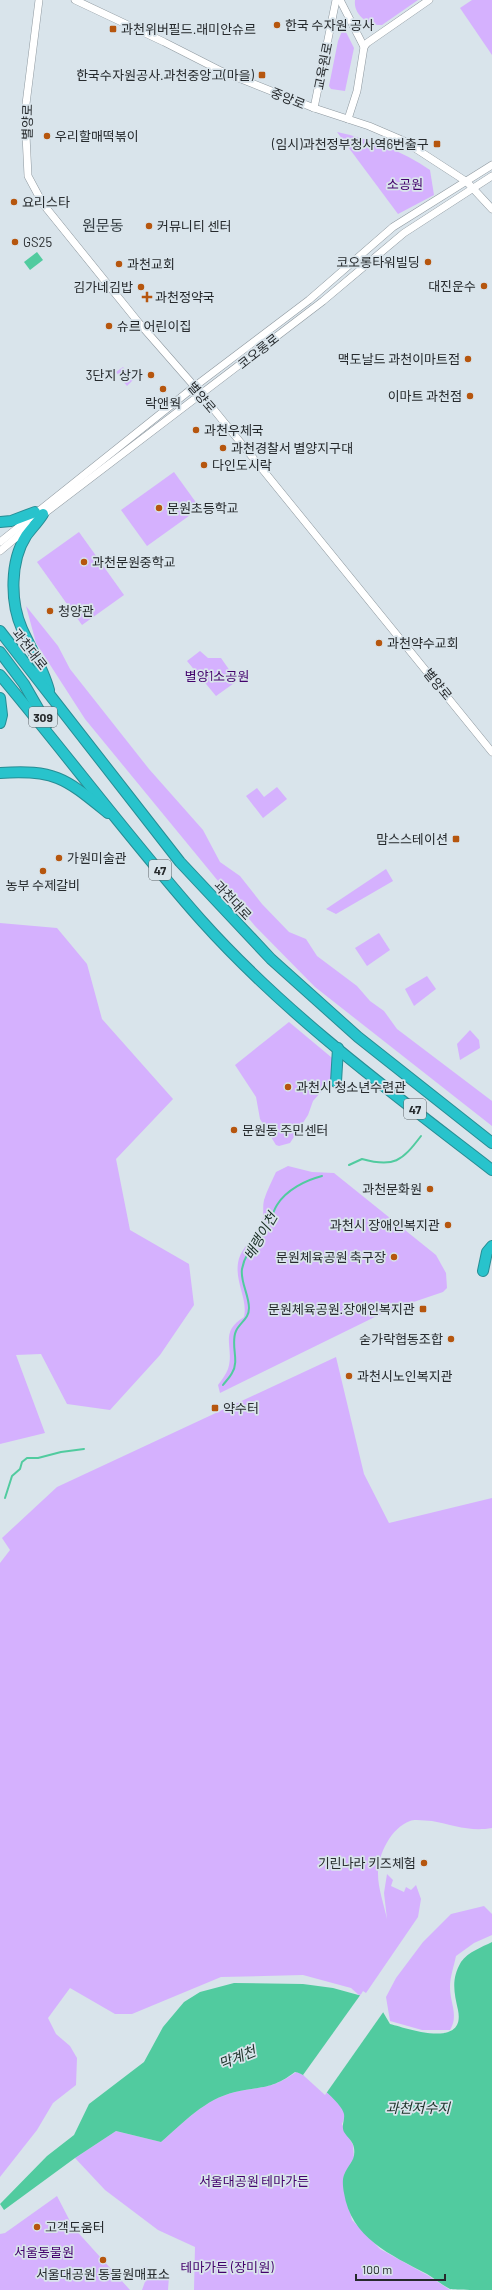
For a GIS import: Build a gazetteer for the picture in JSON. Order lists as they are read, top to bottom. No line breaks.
{"streets":{"highway":["과천대로","309","47"],"street":["교육원로","중앙로","별양로","코오롱로"]},"crossings":[["교육원로","중앙로"],["중앙로","코오롱로"],["별양로","코오롱로"],["309","47"]],"districts":["원문동"],"water":["배랭이천","막계천","과천저수지"],"parks":["소공원","별양1소공원","서울대공원 테마가든","서울동물원","테마가든 (장미원)"],"places":{"other":["한국 수자원 공사","우리할매떡볶이","요리스타","커뮤니티 센터","GS25","코오롱타워빌딩","과천교회","대진운수","김가네김밥","슈르 어린이집","맥도날드 과천이마트점","3단지 상가","락앤웍","이마트 과천점","과천우체국","과천경찰서 별양지구대","다인도시락","문원초등학교","과천문원중학교","청양관","과천약수교회","가원미술관","농부 수제갈비","과천시 청소년수련관","문원동 주민센터","과천문화원","과천시 장애인복지관","문원체육공원 축구장","숟가락협동조합","과천시노인복지관","기린나라 키즈체험","고객도움터","서울대공원 동물원매표소"],"transit":["과천위버필드.래미안슈르","한국수자원공사.과천중앙고(마을)","(임시)과천정부청사역6번출구","맘스스테이션","문원체육공원.장애인복지관","약수터"],"health":["과천정약국"]},"scale_bar":"100 m"}
